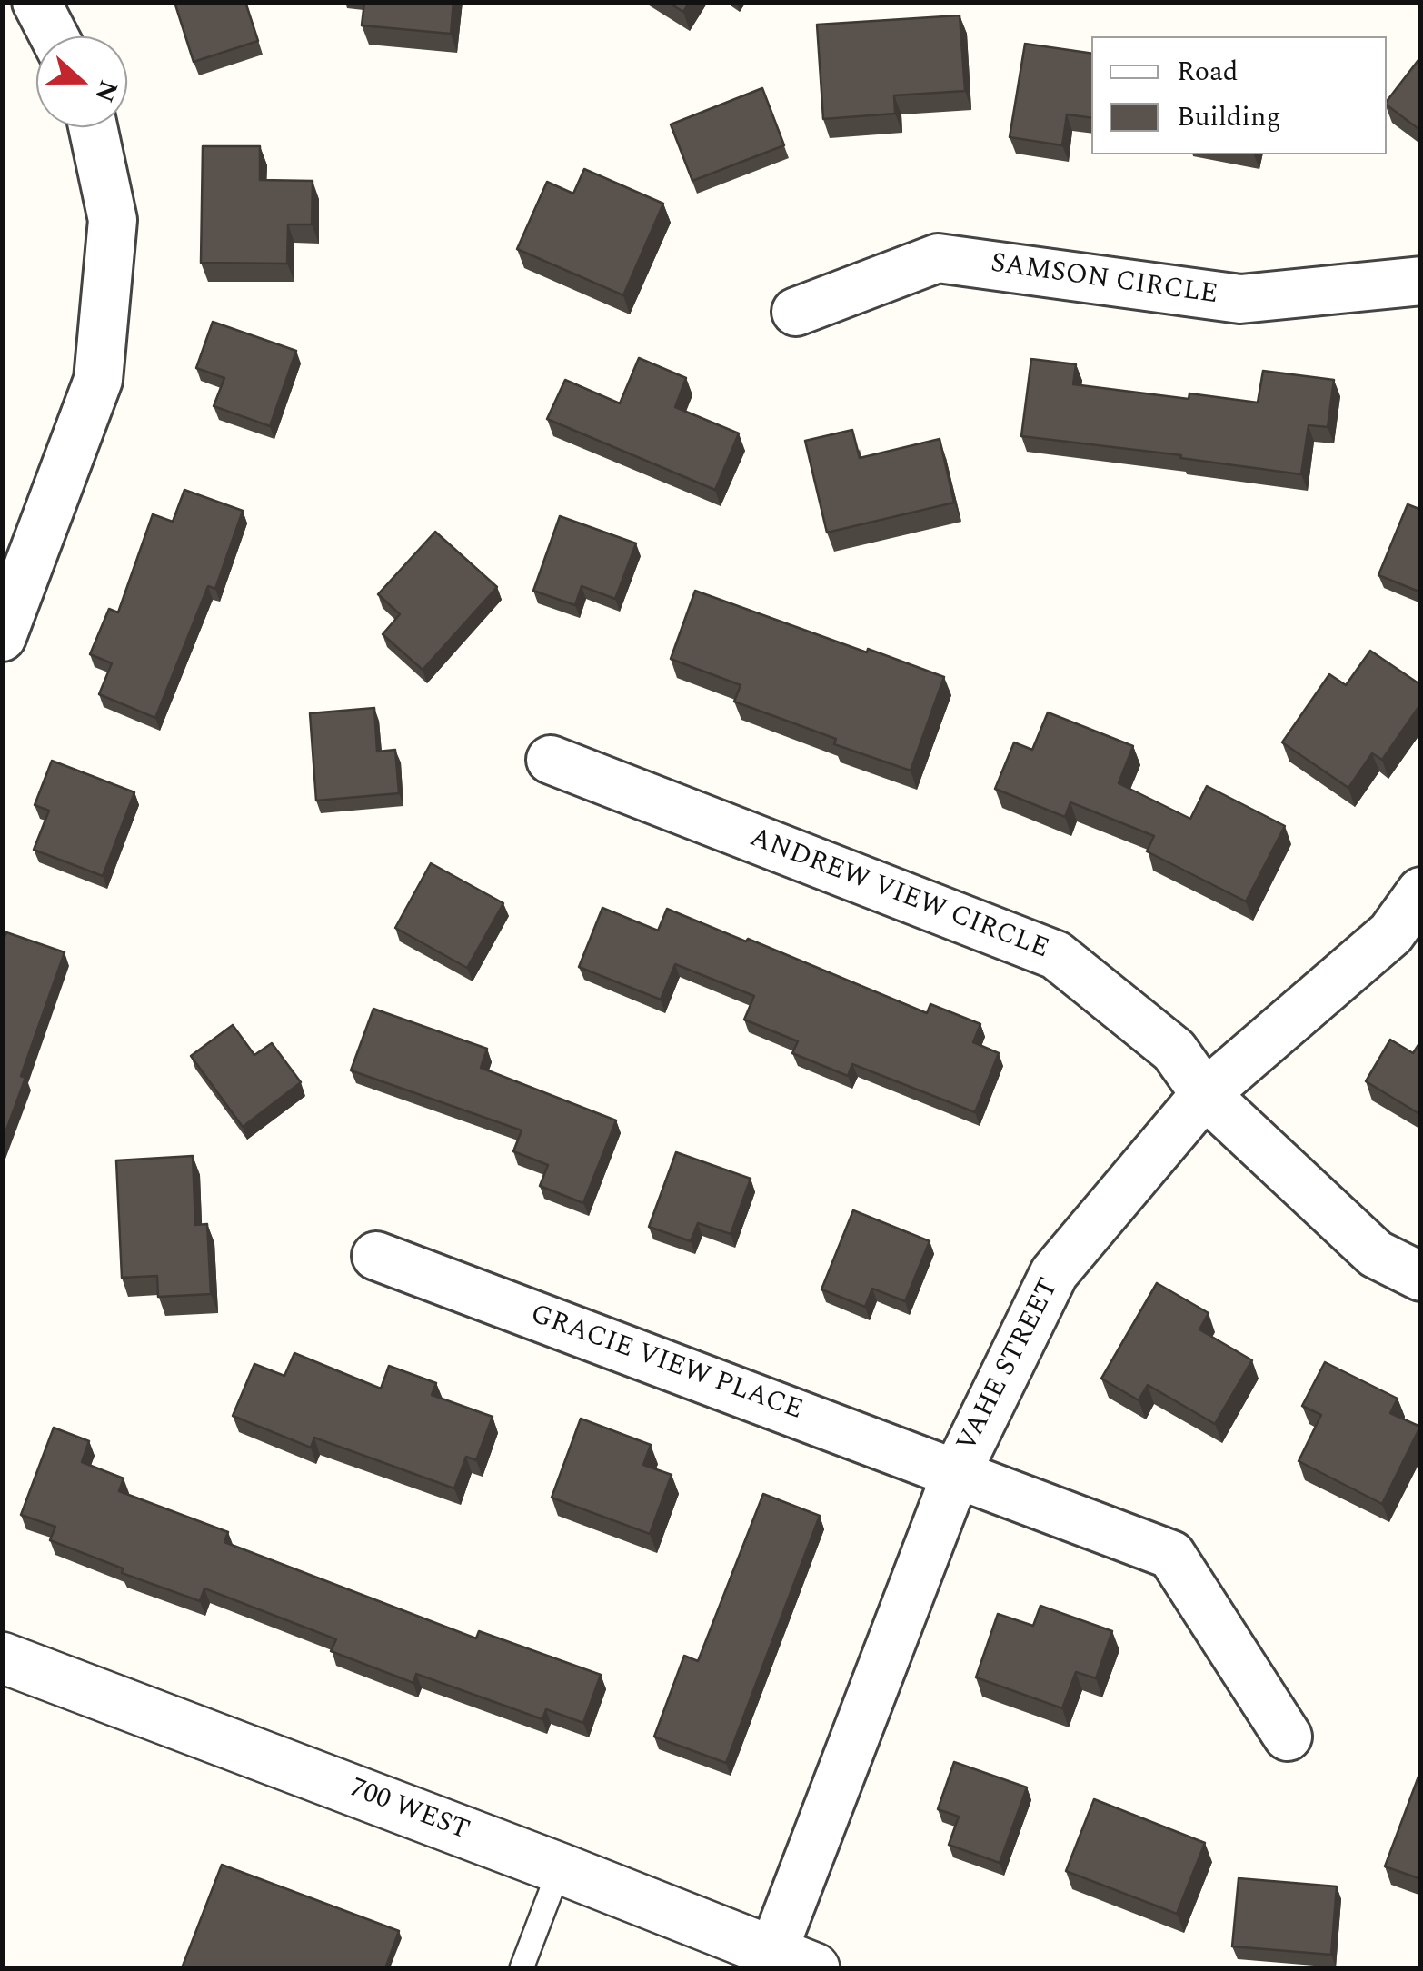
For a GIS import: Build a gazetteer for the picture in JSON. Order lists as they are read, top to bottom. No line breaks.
{"streets":{"street":["SAMSON CIRCLE","ANDREW VIEW CIRCLE","GRACIE VIEW PLACE","VAHE STREET","700 WEST"]},"crossings":[["ANDREW VIEW CIRCLE","VAHE STREET"],["GRACIE VIEW PLACE","VAHE STREET"],["VAHE STREET","700 WEST"]],"legend":["Road","Building"],"north":"right"}
